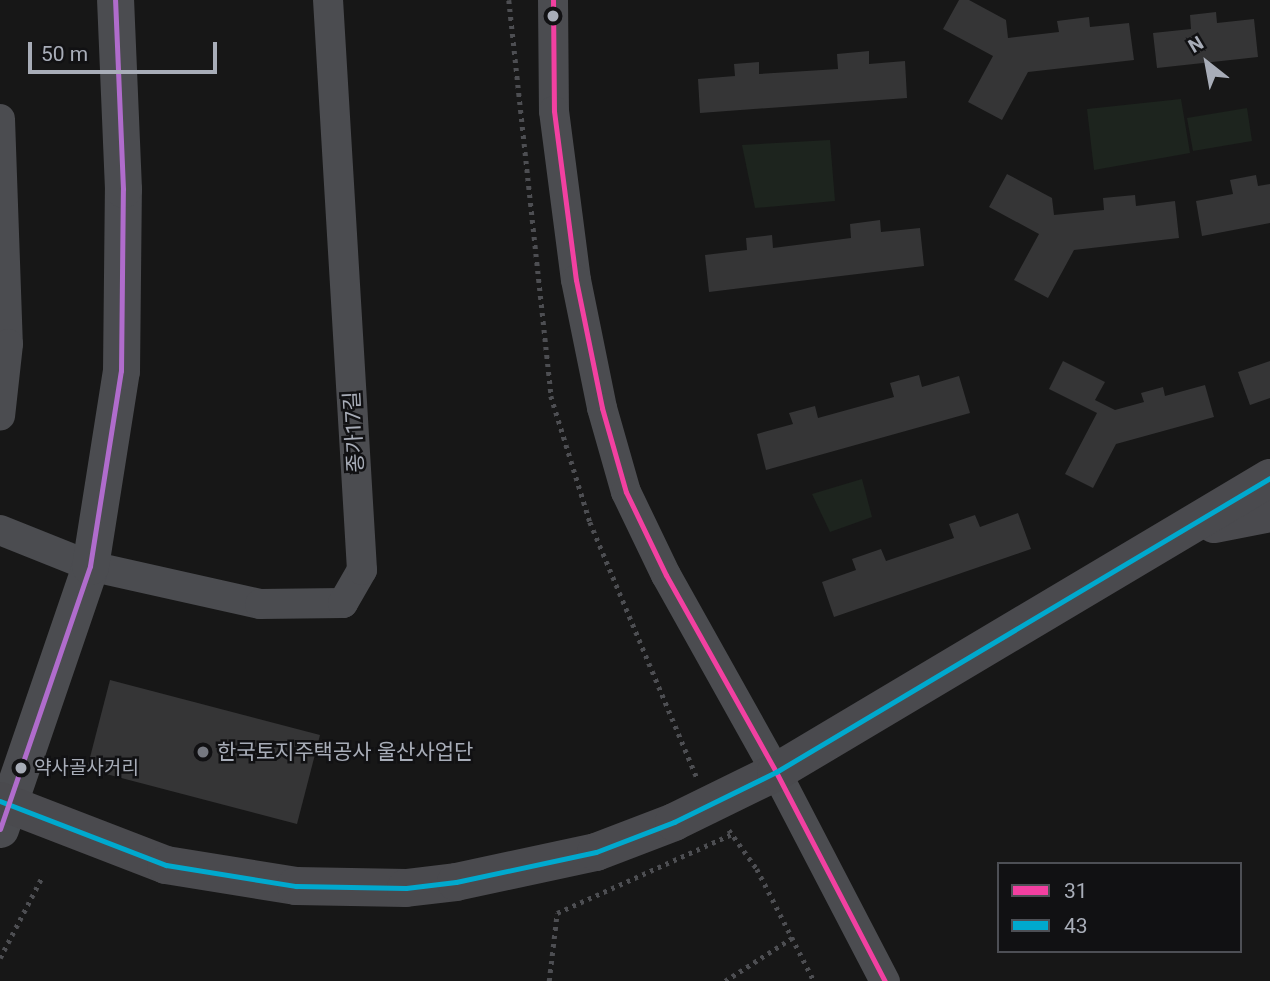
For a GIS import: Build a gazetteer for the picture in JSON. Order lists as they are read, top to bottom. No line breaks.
{"streets":{"street":["종가17길"]},"places":["한국토지주택공사 울산사업단","약사골사거리"],"lines":["transit line 31","transit line 43"],"legend":["31","43"],"scale_bar":"50 m","north":"top left"}
